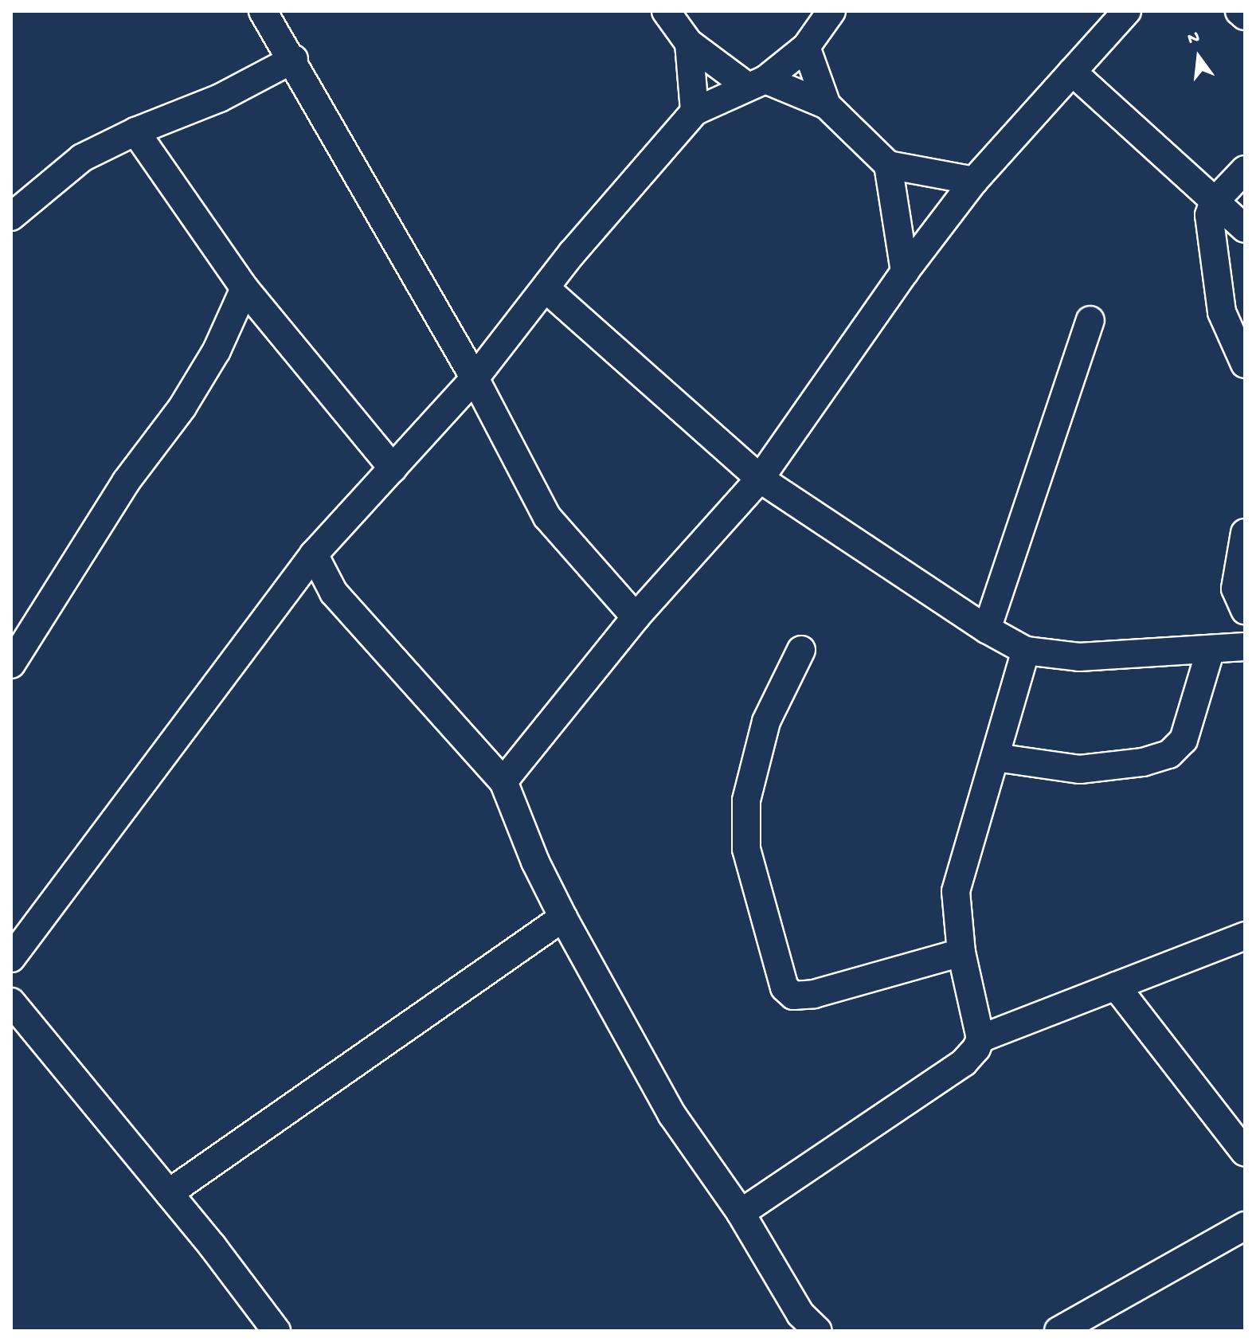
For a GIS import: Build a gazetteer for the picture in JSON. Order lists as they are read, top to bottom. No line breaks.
{"north":"top"}
